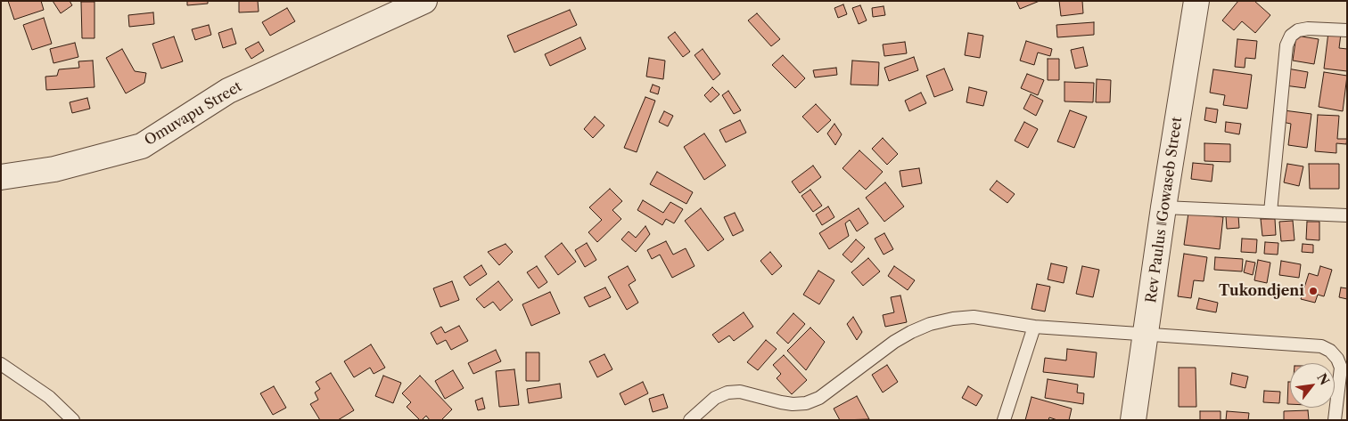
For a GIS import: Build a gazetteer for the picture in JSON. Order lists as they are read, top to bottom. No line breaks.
{"streets":{"street":["Omuvapu Street","Rev Paulus ǁGowaseb Street"]},"places":["Tukondjeni"],"north":"top right"}
